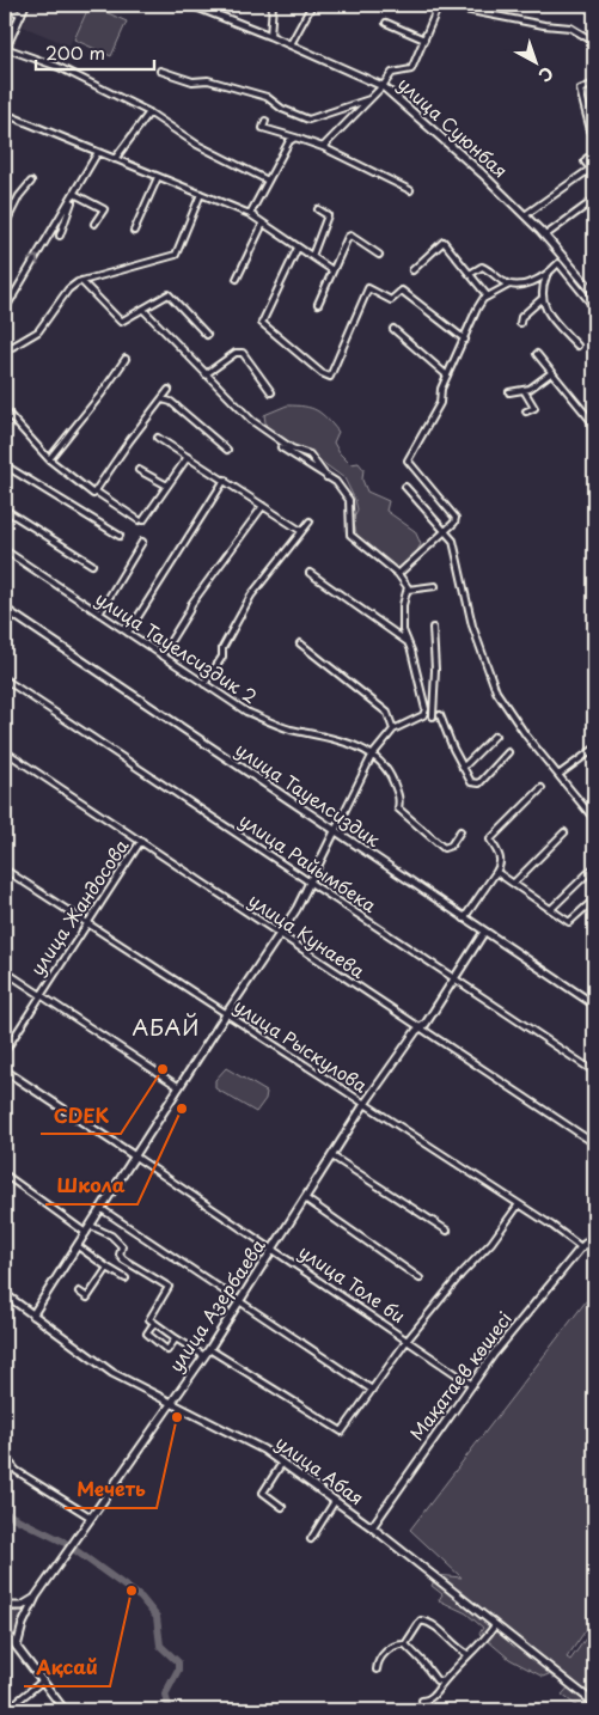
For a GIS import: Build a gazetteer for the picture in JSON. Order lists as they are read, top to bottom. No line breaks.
{"streets":{"street":["улица Суюнбая","улица Тауелсиздик 2","улица Тауелсиздик","улица Райымбека","улица Жандосова","улица Кунаева","улица Рыскулова","улица Толе би","улица Азербаева","Мақатаев көшесі","улица Абая"]},"crossings":[["улица Тауелсиздик","улица Азербаева"],["улица Райымбека","улица Азербаева"],["улица Жандосова","улица Кунаева"],["улица Жандосова","улица Рыскулова"],["улица Кунаева","улица Азербаева"],["улица Рыскулова","улица Азербаева"],["улица Рыскулова","Мақатаев көшесі"],["улица Толе би","улица Азербаева"],["улица Толе би","Мақатаев көшесі"],["улица Азербаева","улица Абая"],["Мақатаев көшесі","улица Абая"]],"districts":["АБАЙ"],"places":["CDEK","Школа","Мечеть","Ақсай"],"scale_bar":"200 m","north":"bottom right"}
